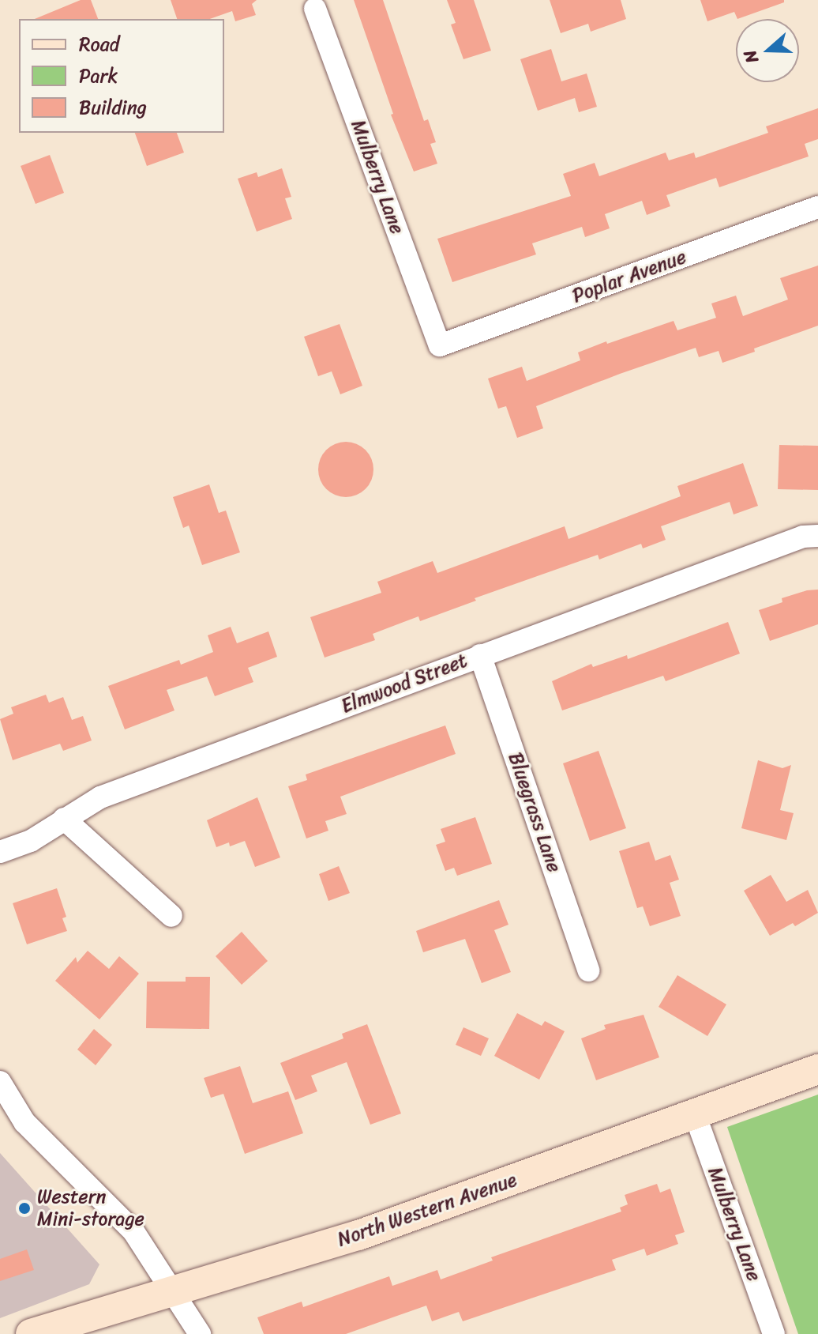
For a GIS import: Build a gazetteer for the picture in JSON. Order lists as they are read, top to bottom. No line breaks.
{"streets":{"main road":["North Western Avenue"],"street":["Mulberry Lane","Poplar Avenue","Elmwood Street","Bluegrass Lane"]},"crossings":[["Mulberry Lane","Poplar Avenue"],["Mulberry Lane","North Western Avenue"],["Elmwood Street","Bluegrass Lane"]],"places":["Western Mini-storage"],"legend":["Road","Park","Building"],"north":"left"}
